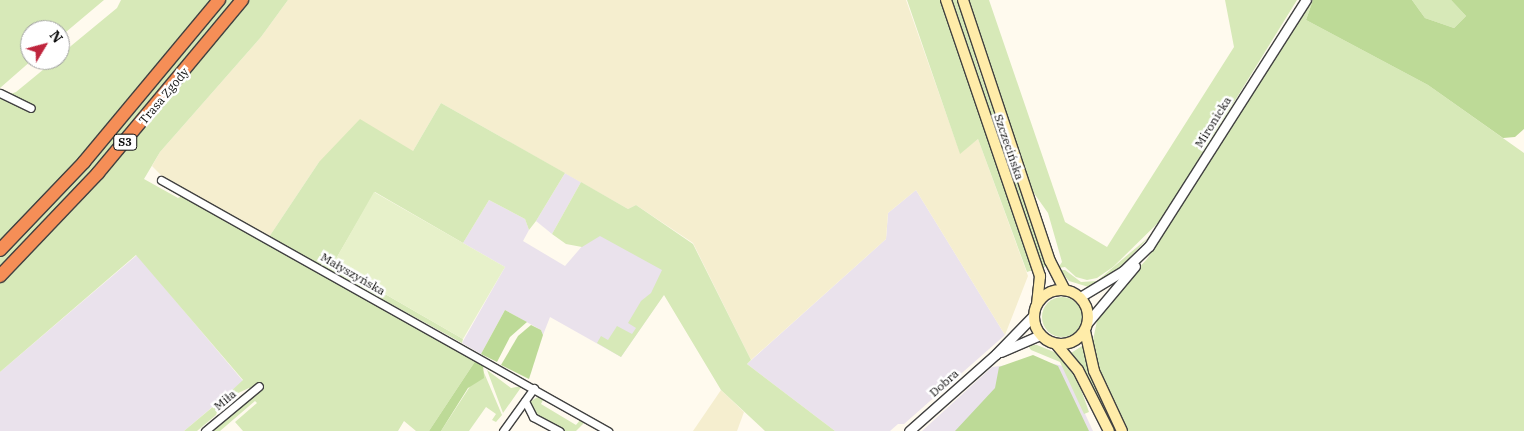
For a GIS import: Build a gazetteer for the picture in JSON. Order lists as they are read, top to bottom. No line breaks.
{"streets":{"highway":["Trasa Zgody","S3"],"main road":["Szczecińska"],"street":["Mironicka","Małyszyńska","Dobra","Miła"]},"crossings":[["Mironicka","Szczecińska"],["Mironicka","Dobra"],["Szczecińska","Dobra"]],"north":"top right"}
